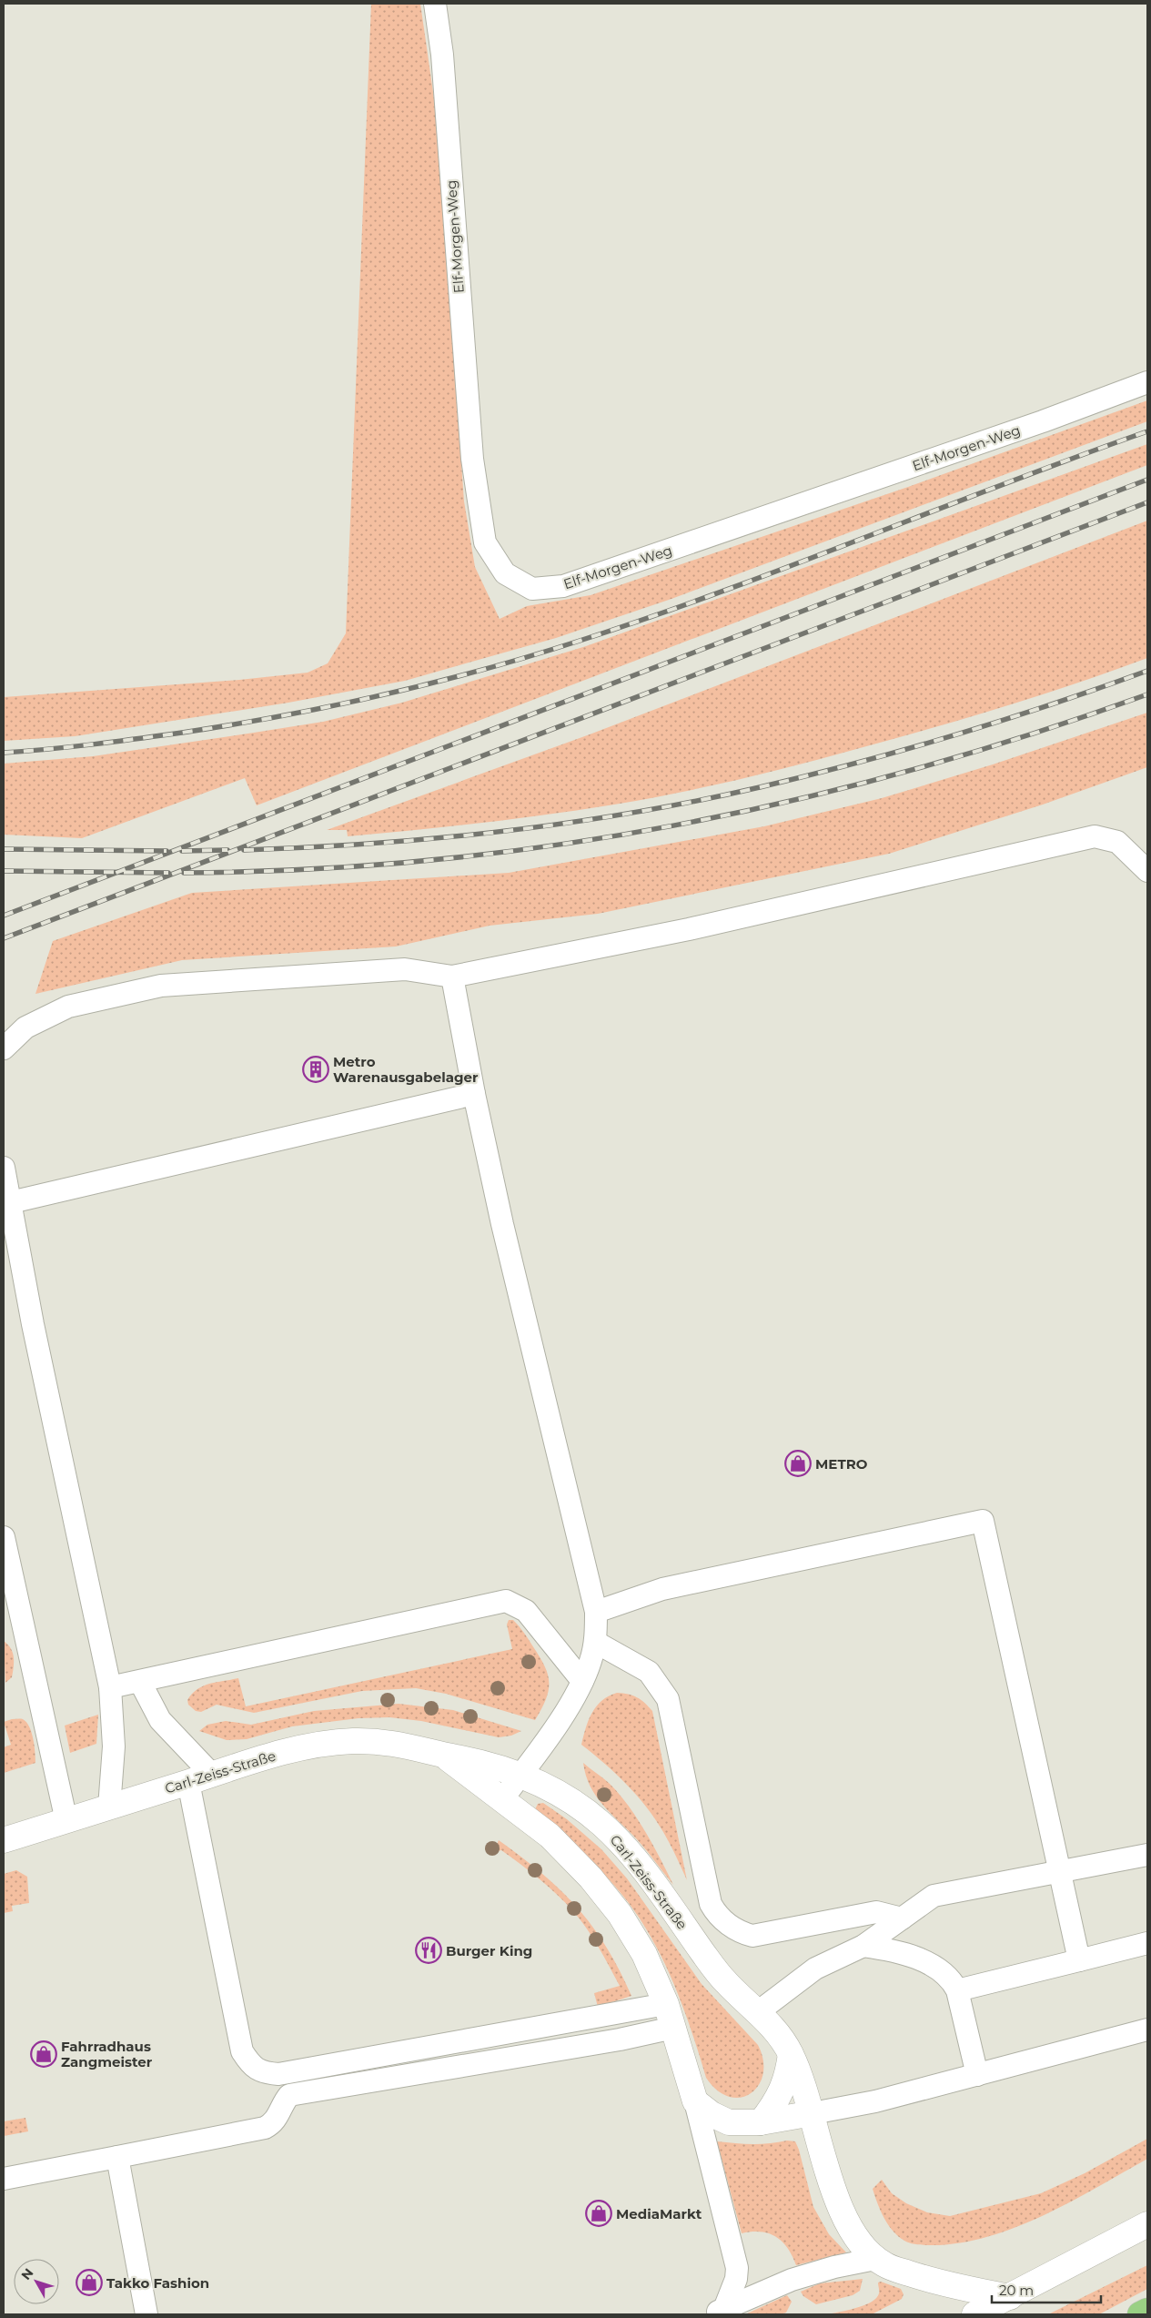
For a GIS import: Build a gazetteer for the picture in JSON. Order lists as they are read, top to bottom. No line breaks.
{"streets":{"street":["Carl-Zeiss-Straße"],"lane":["Elf-Morgen-Weg"]},"places":{"building":["Metro Warenausgabelager"],"shop":["METRO","Fahrradhaus Zangmeister","MediaMarkt","Takko Fashion"],"restaurant":["Burger King"]},"scale_bar":"20 m","north":"top left"}
